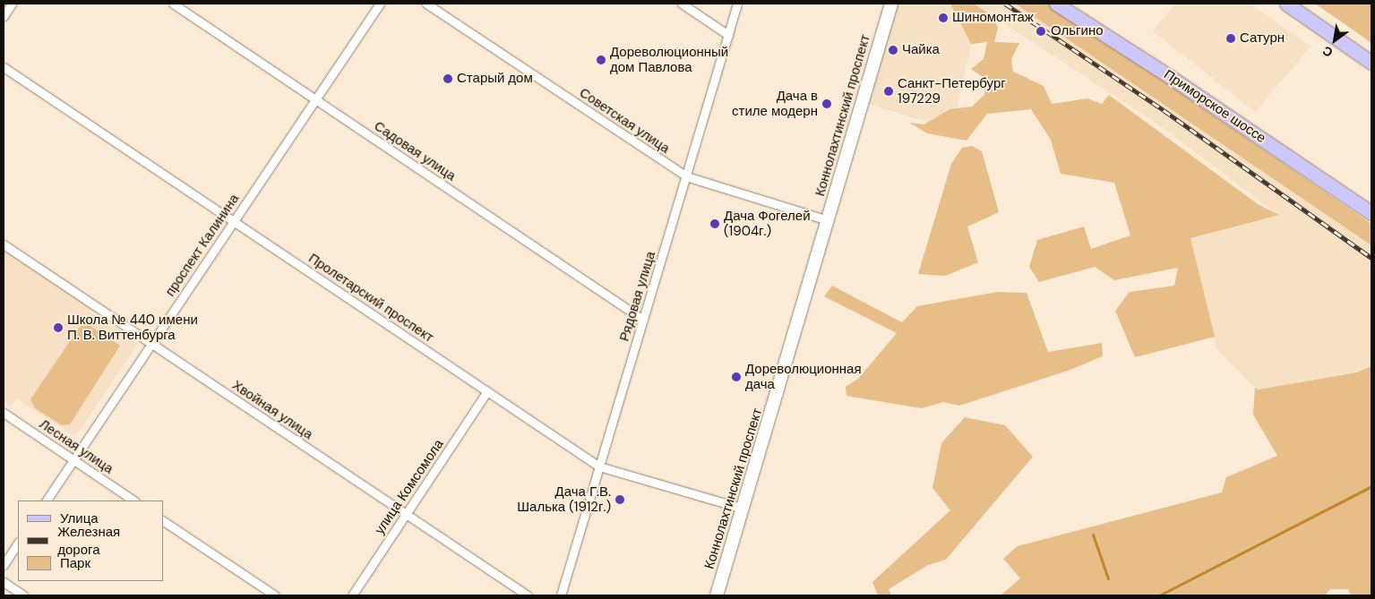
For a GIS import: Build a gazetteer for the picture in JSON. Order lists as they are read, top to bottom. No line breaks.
{"streets":{"main road":["Приморское шоссе","Коннолахтинский проспект"],"street":["Советская улица","Садовая улица","проспект Калинина","Рядовая улица","Пролетарский проспект","Хвойная улица","Лесная улица","улица Комсомола"]},"crossings":[["Коннолахтинский проспект","Советская улица"],["Коннолахтинский проспект","Пролетарский проспект"],["Советская улица","Рядовая улица"],["Садовая улица","проспект Калинина"],["Садовая улица","Рядовая улица"],["проспект Калинина","Пролетарский проспект"],["проспект Калинина","Хвойная улица"],["проспект Калинина","Лесная улица"],["Рядовая улица","Пролетарский проспект"],["Пролетарский проспект","улица Комсомола"],["Хвойная улица","улица Комсомола"]],"places":["Шиномонтаж","Ольгино","Сатурн","Чайка","Дореволюционный дом Павлова","Старый дом","Санкт-Петербург 197229","Дача в стиле модерн","Дача Фогелей (1904г.)","Школа № 440 имени П. В. Виттенбурга","Дореволюционная дача","Дача Г.В. Шалька (1912г.)"],"legend":["Улица","Железная дорога","Парк"],"north":"bottom left"}
